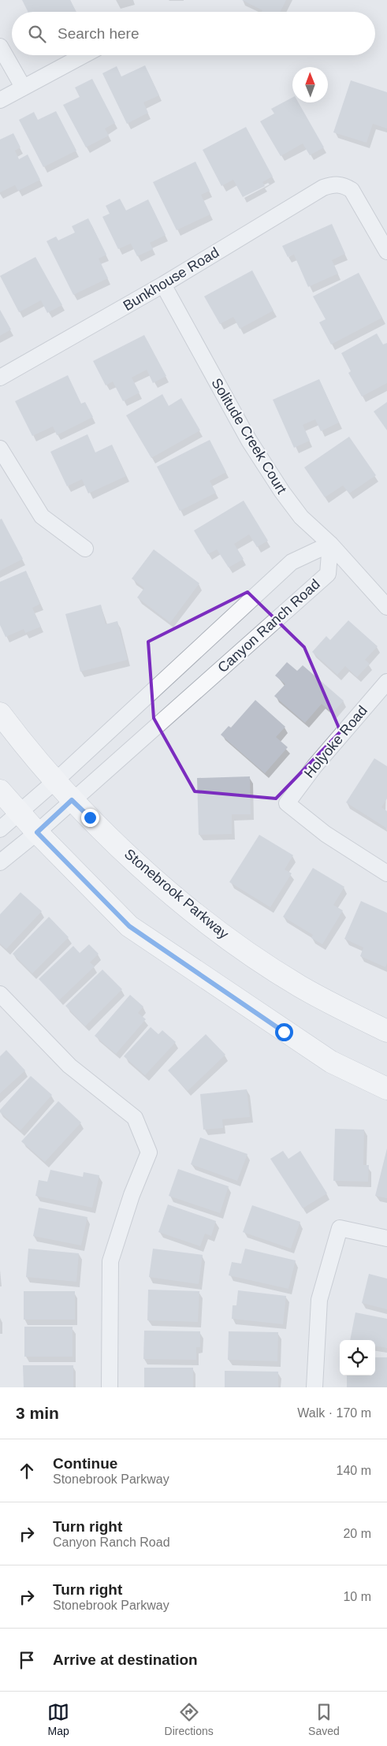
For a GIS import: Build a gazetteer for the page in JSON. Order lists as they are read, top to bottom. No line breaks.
{"streets":{"main road":["Stonebrook Parkway"],"street":["Bunkhouse Road","Solitude Creek Court","Canyon Ranch Road","Holyoke Road"]},"crossings":[["Bunkhouse Road","Solitude Creek Court"],["Solitude Creek Court","Canyon Ranch Road"],["Canyon Ranch Road","Stonebrook Parkway"]],"north":"top","page":{"search":"Search here","heading":["3 min","Walk · 170 m"],"list":[["Continue","Stonebrook Parkway","140 m"],["Turn right","Canyon Ranch Road","20 m"],["Turn right","Stonebrook Parkway","10 m"],"Arrive at destination"],"nav":["Map","Directions","Saved"]}}
